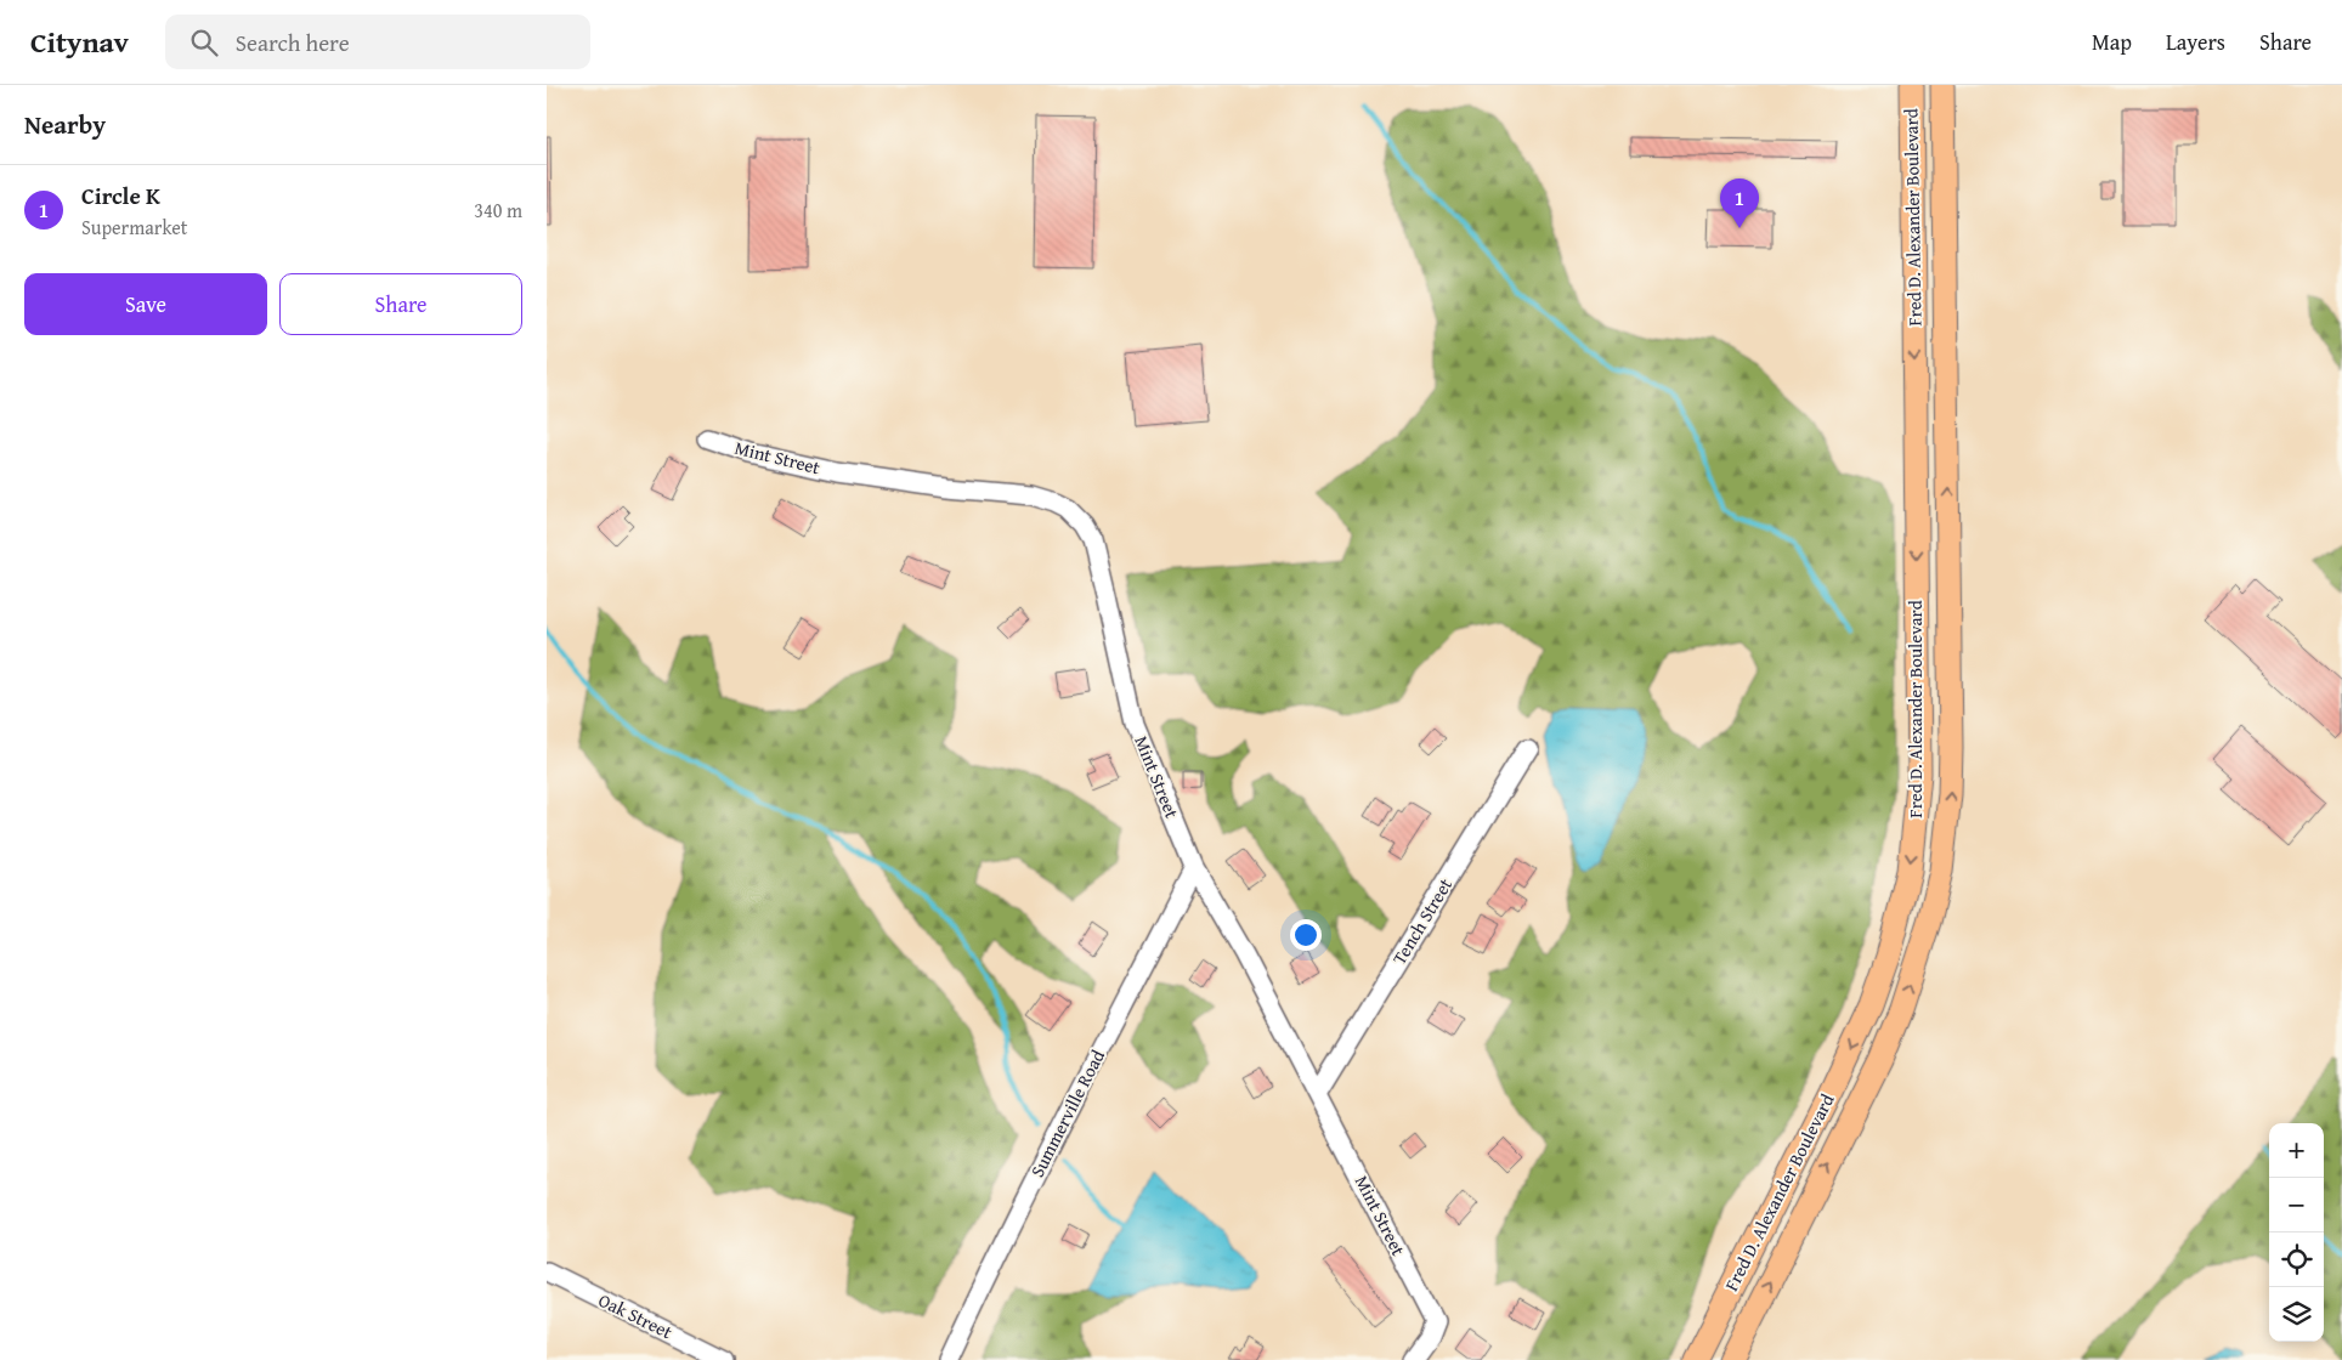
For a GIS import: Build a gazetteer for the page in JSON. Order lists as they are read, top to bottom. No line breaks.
{"streets":{"main road":["Fred D. Alexander Boulevard"],"street":["Mint Street","Tench Street","Summerville Road","Oak Street"]},"crossings":[["Mint Street","Tench Street"],["Mint Street","Summerville Road"]],"page":{"header":"Citynav","search":"Search here","nav":["Map","Layers","Share"],"heading":"Nearby","list":[{"mark":"1","name":"Circle K","note":"Supermarket","value":"340 m"}],"pins":"1","buttons":["Save","Share"],"map_buttons":["+","−"]}}
